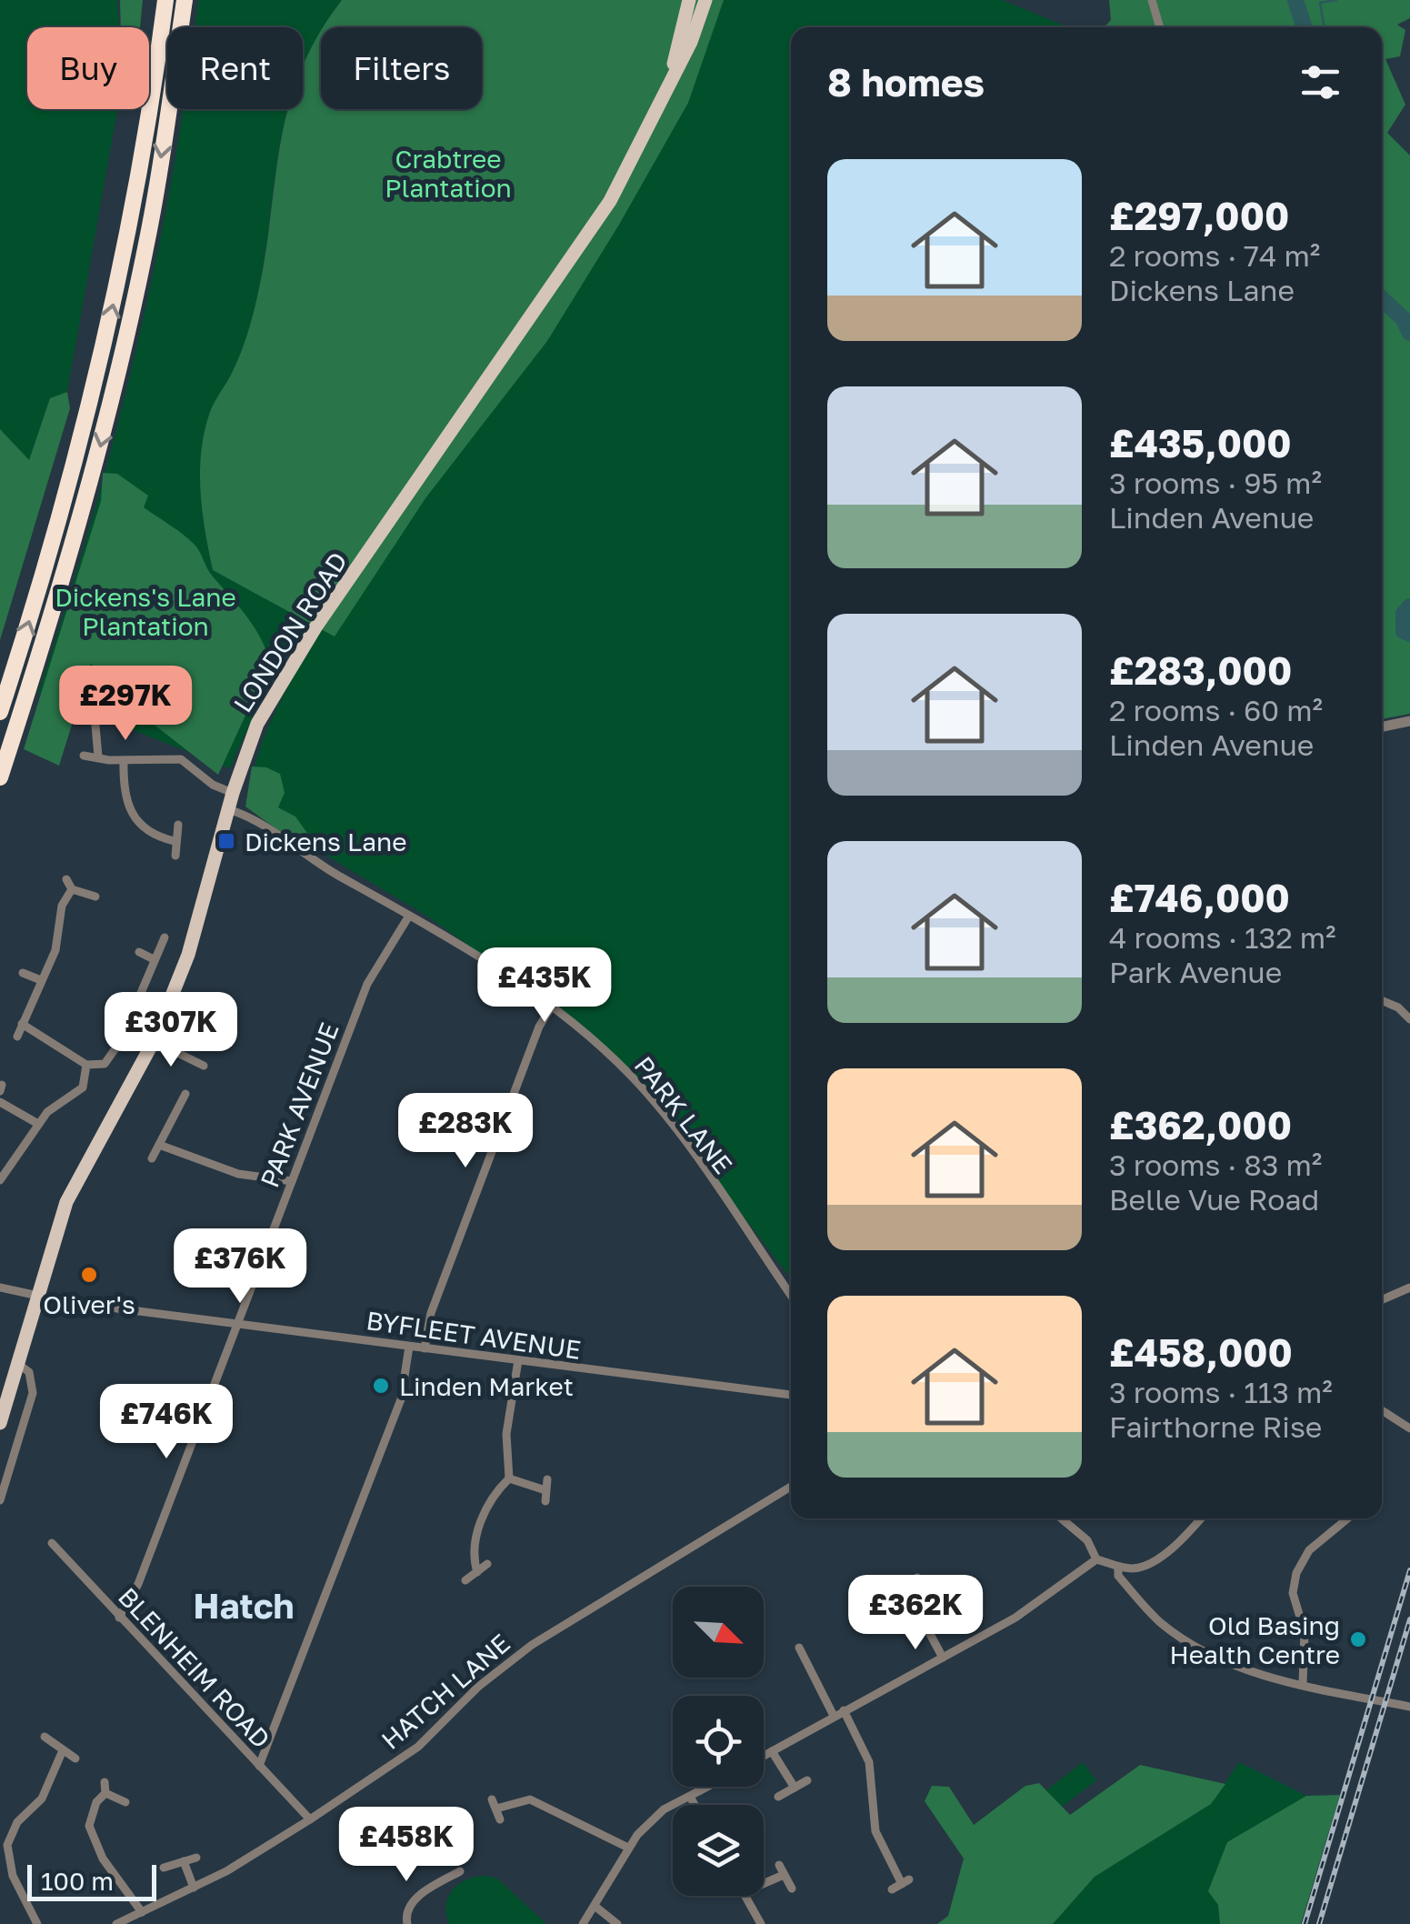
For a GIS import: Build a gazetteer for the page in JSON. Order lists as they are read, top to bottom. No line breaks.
{"streets":{"main road":["LONDON ROAD"],"street":["PARK AVENUE","PARK LANE","BYFLEET AVENUE","BLENHEIM ROAD","HATCH LANE"]},"crossings":[["LONDON ROAD","PARK LANE"],["LONDON ROAD","BYFLEET AVENUE"],["PARK AVENUE","PARK LANE"],["PARK AVENUE","BYFLEET AVENUE"],["PARK AVENUE","BLENHEIM ROAD"],["BLENHEIM ROAD","HATCH LANE"]],"districts":["Hatch"],"parks":["Crabtree Plantation","Dickens's Lane Plantation"],"places":{"transit":["Dickens Lane"],"other":["Oliver's","Linden Market","Old Basing Health Centre"]},"scale_bar":"100 m","north":"bottom right","page":{"chip":["Buy","Rent","Filters"],"heading":"8 homes","list":[{"name":"£297,000","note":"2 rooms · 74 m² · Dickens Lane"},{"name":"£435,000","note":"3 rooms · 95 m² · Linden Avenue"},{"name":"£283,000","note":"2 rooms · 60 m² · Linden Avenue"},{"name":"£746,000","note":"4 rooms · 132 m² · Park Avenue"},{"name":"£362,000","note":"3 rooms · 83 m² · Belle Vue Road"},{"name":"£458,000","note":"3 rooms · 113 m² · Fairthorne Rise"}],"price":["£297K","£435K","£307K","£283K","£376K","£746K","£362K","£458K"],"scale":"100 m"}}
